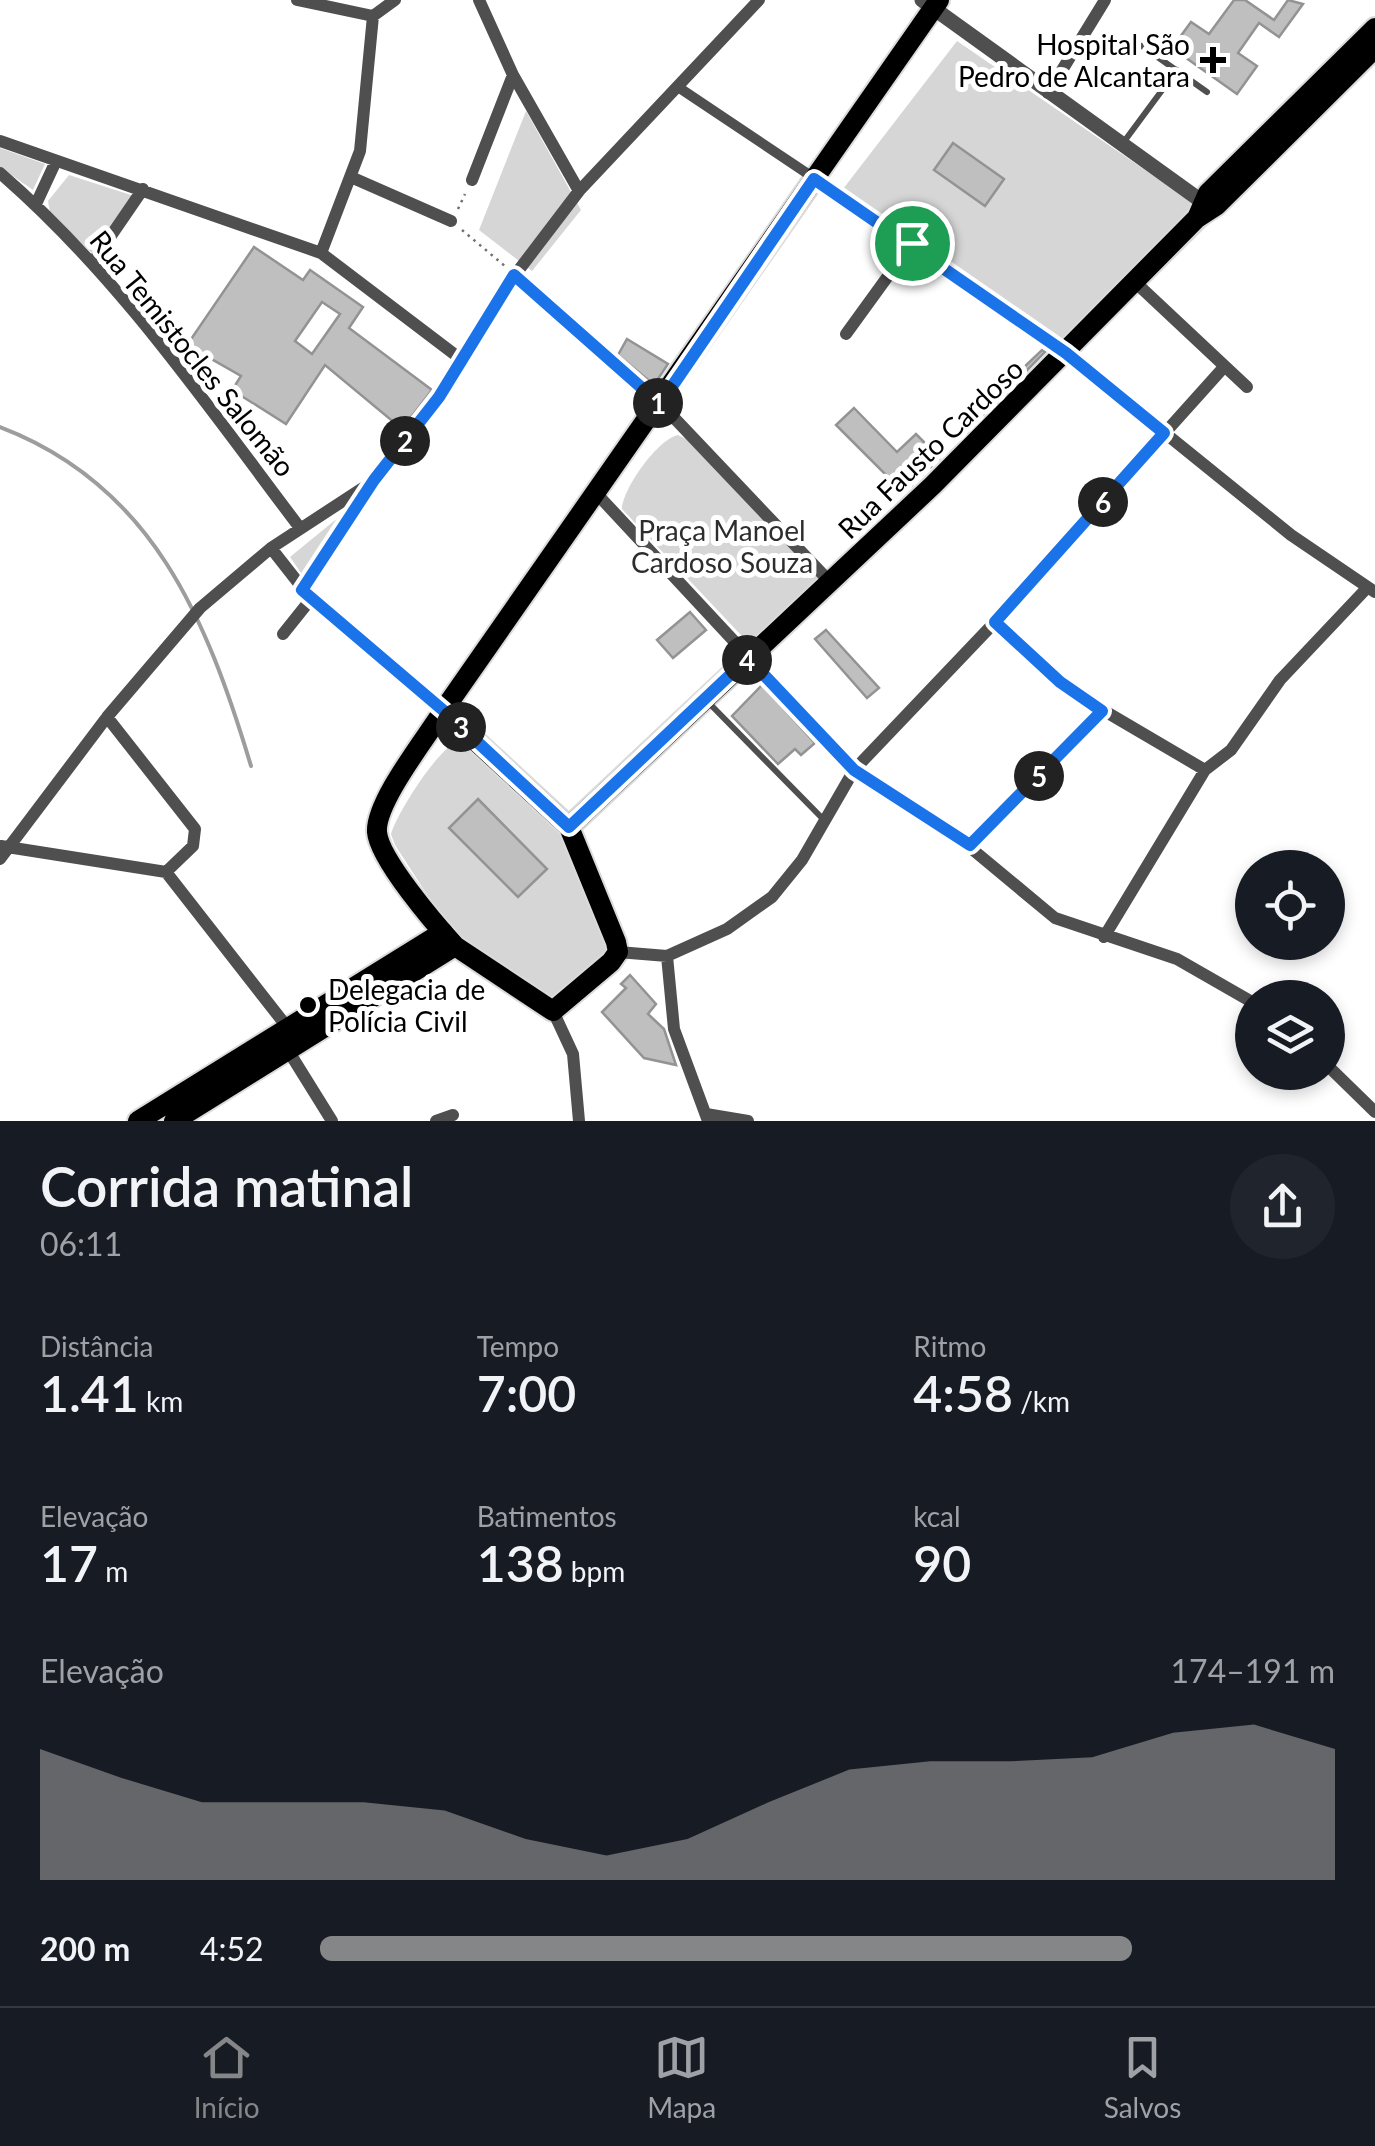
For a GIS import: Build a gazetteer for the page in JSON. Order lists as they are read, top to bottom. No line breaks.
{"streets":{"main road":["Rua Fausto Cardoso"],"street":["Rua Temistocles Salomão"]},"parks":["Praça Manoel Cardoso Souza"],"places":{"health":["Hospital São Pedro de Alcantara"],"other":["Delegacia de Polícia Civil"]},"page":{"pins":["1","2","6","4","3","5"],"heading":["Corrida matinal","06:11"],"stats":[["Distância","1.41 km"],["Tempo","7:00"],["Ritmo","4:58 /km"],["Elevação","17 m"],["Batimentos","138 bpm"],["kcal","90"]],"chart":["Elevação","174–191 m"],"list":[{"name":"200 m","note":"4:52"}],"tabs":["Início","Mapa","Salvos"]}}
